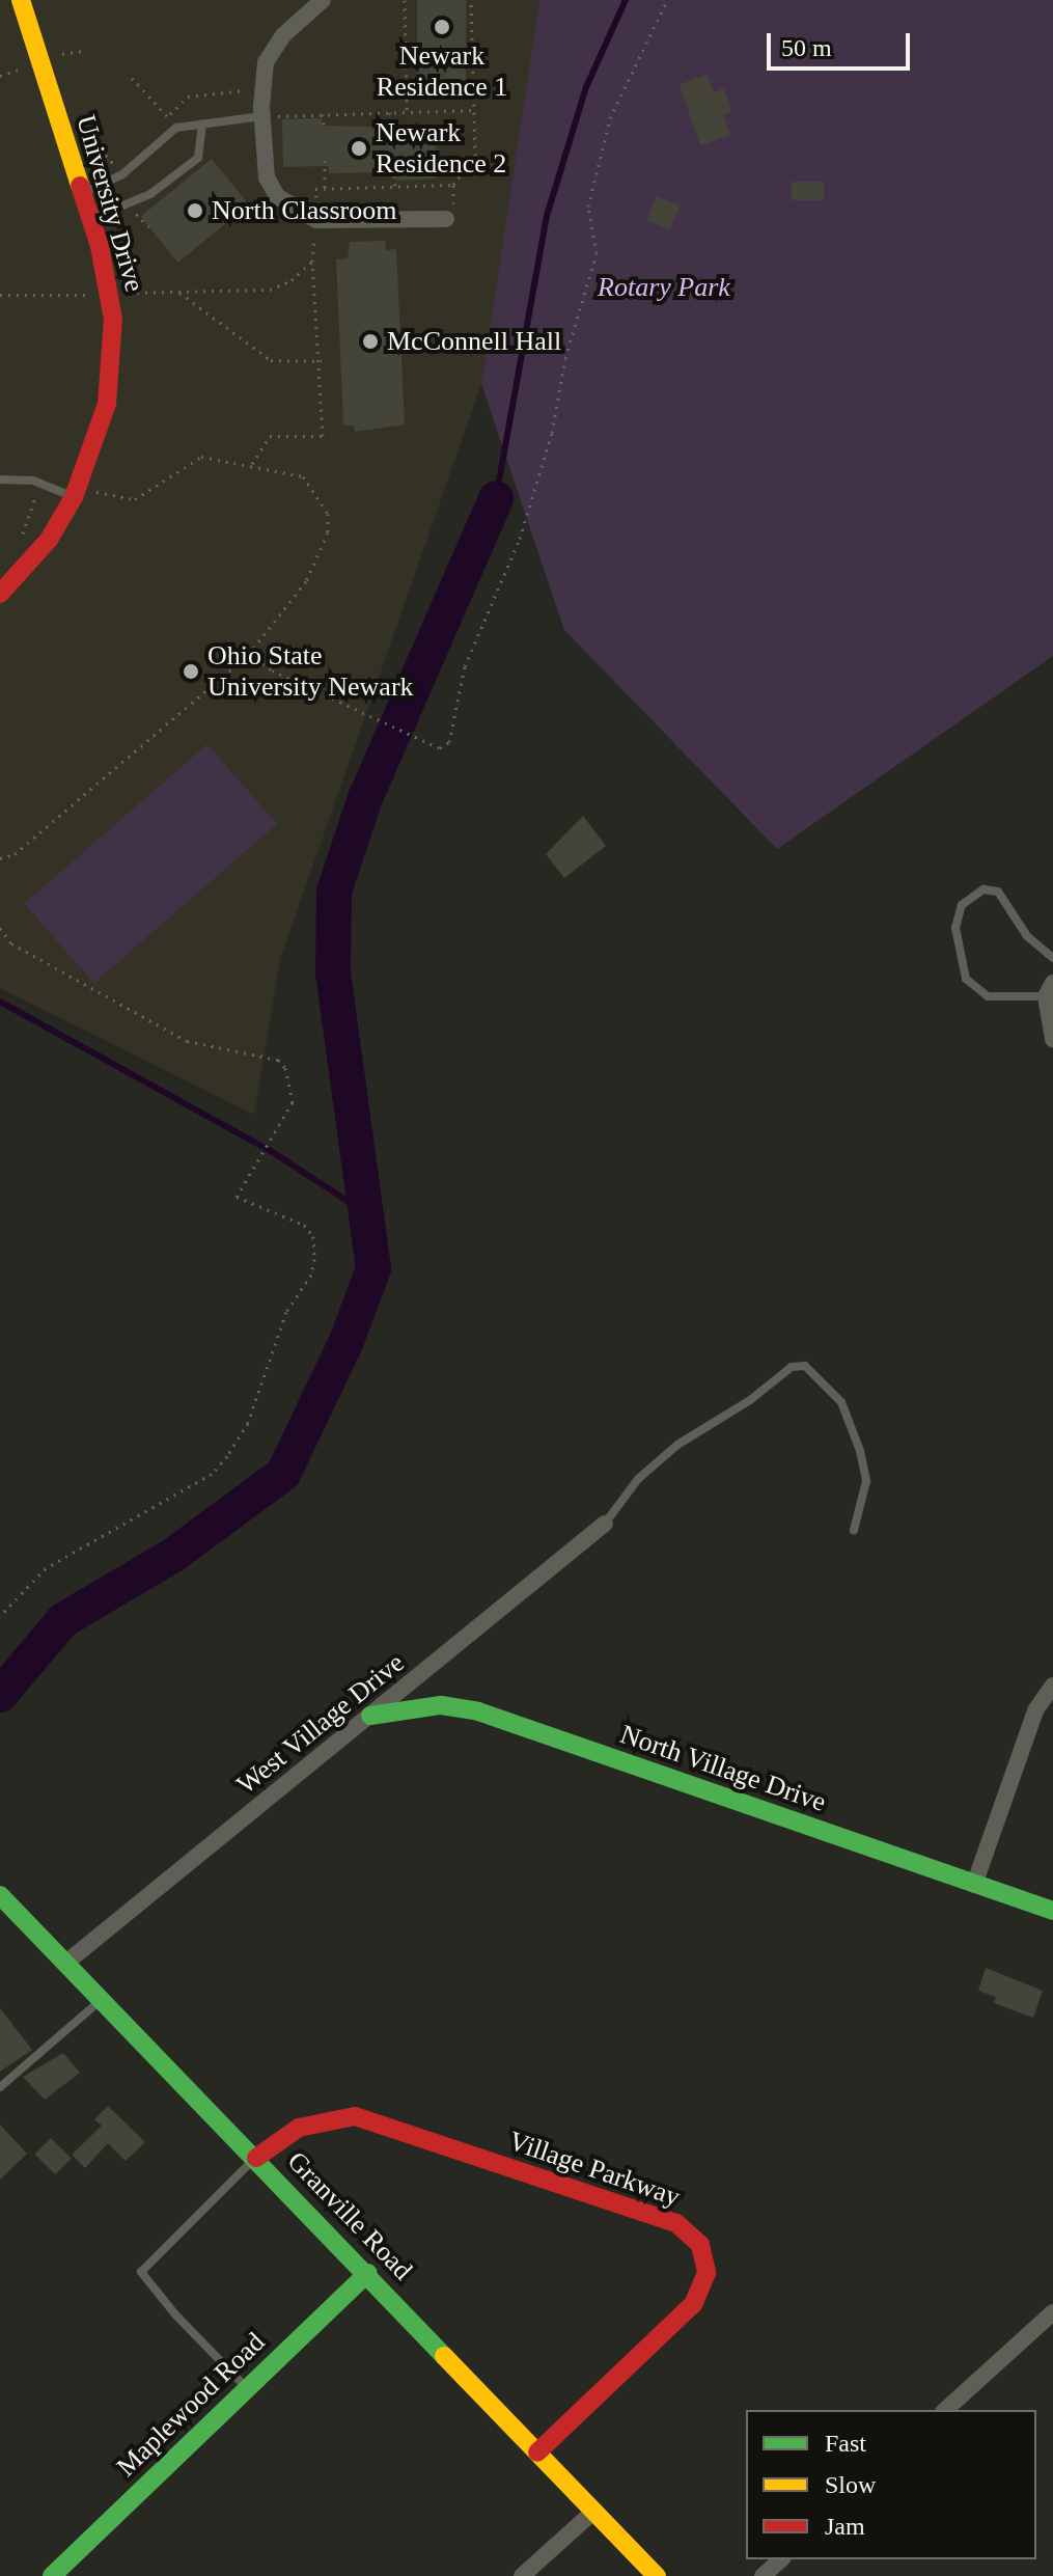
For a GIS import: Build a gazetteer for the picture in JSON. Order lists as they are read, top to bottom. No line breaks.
{"streets":{"street":["University Drive","West Village Drive","North Village Drive","Village Parkway","Granville Road","Maplewood Road"]},"crossings":[["West Village Drive","North Village Drive"],["West Village Drive","Granville Road"],["Village Parkway","Granville Road"],["Granville Road","Maplewood Road"]],"parks":["Rotary Park"],"places":["Newark Residence 1","Newark Residence 2","North Classroom","McConnell Hall","Ohio State University Newark"],"legend":["Fast","Slow","Jam"],"scale_bar":"50 m"}
